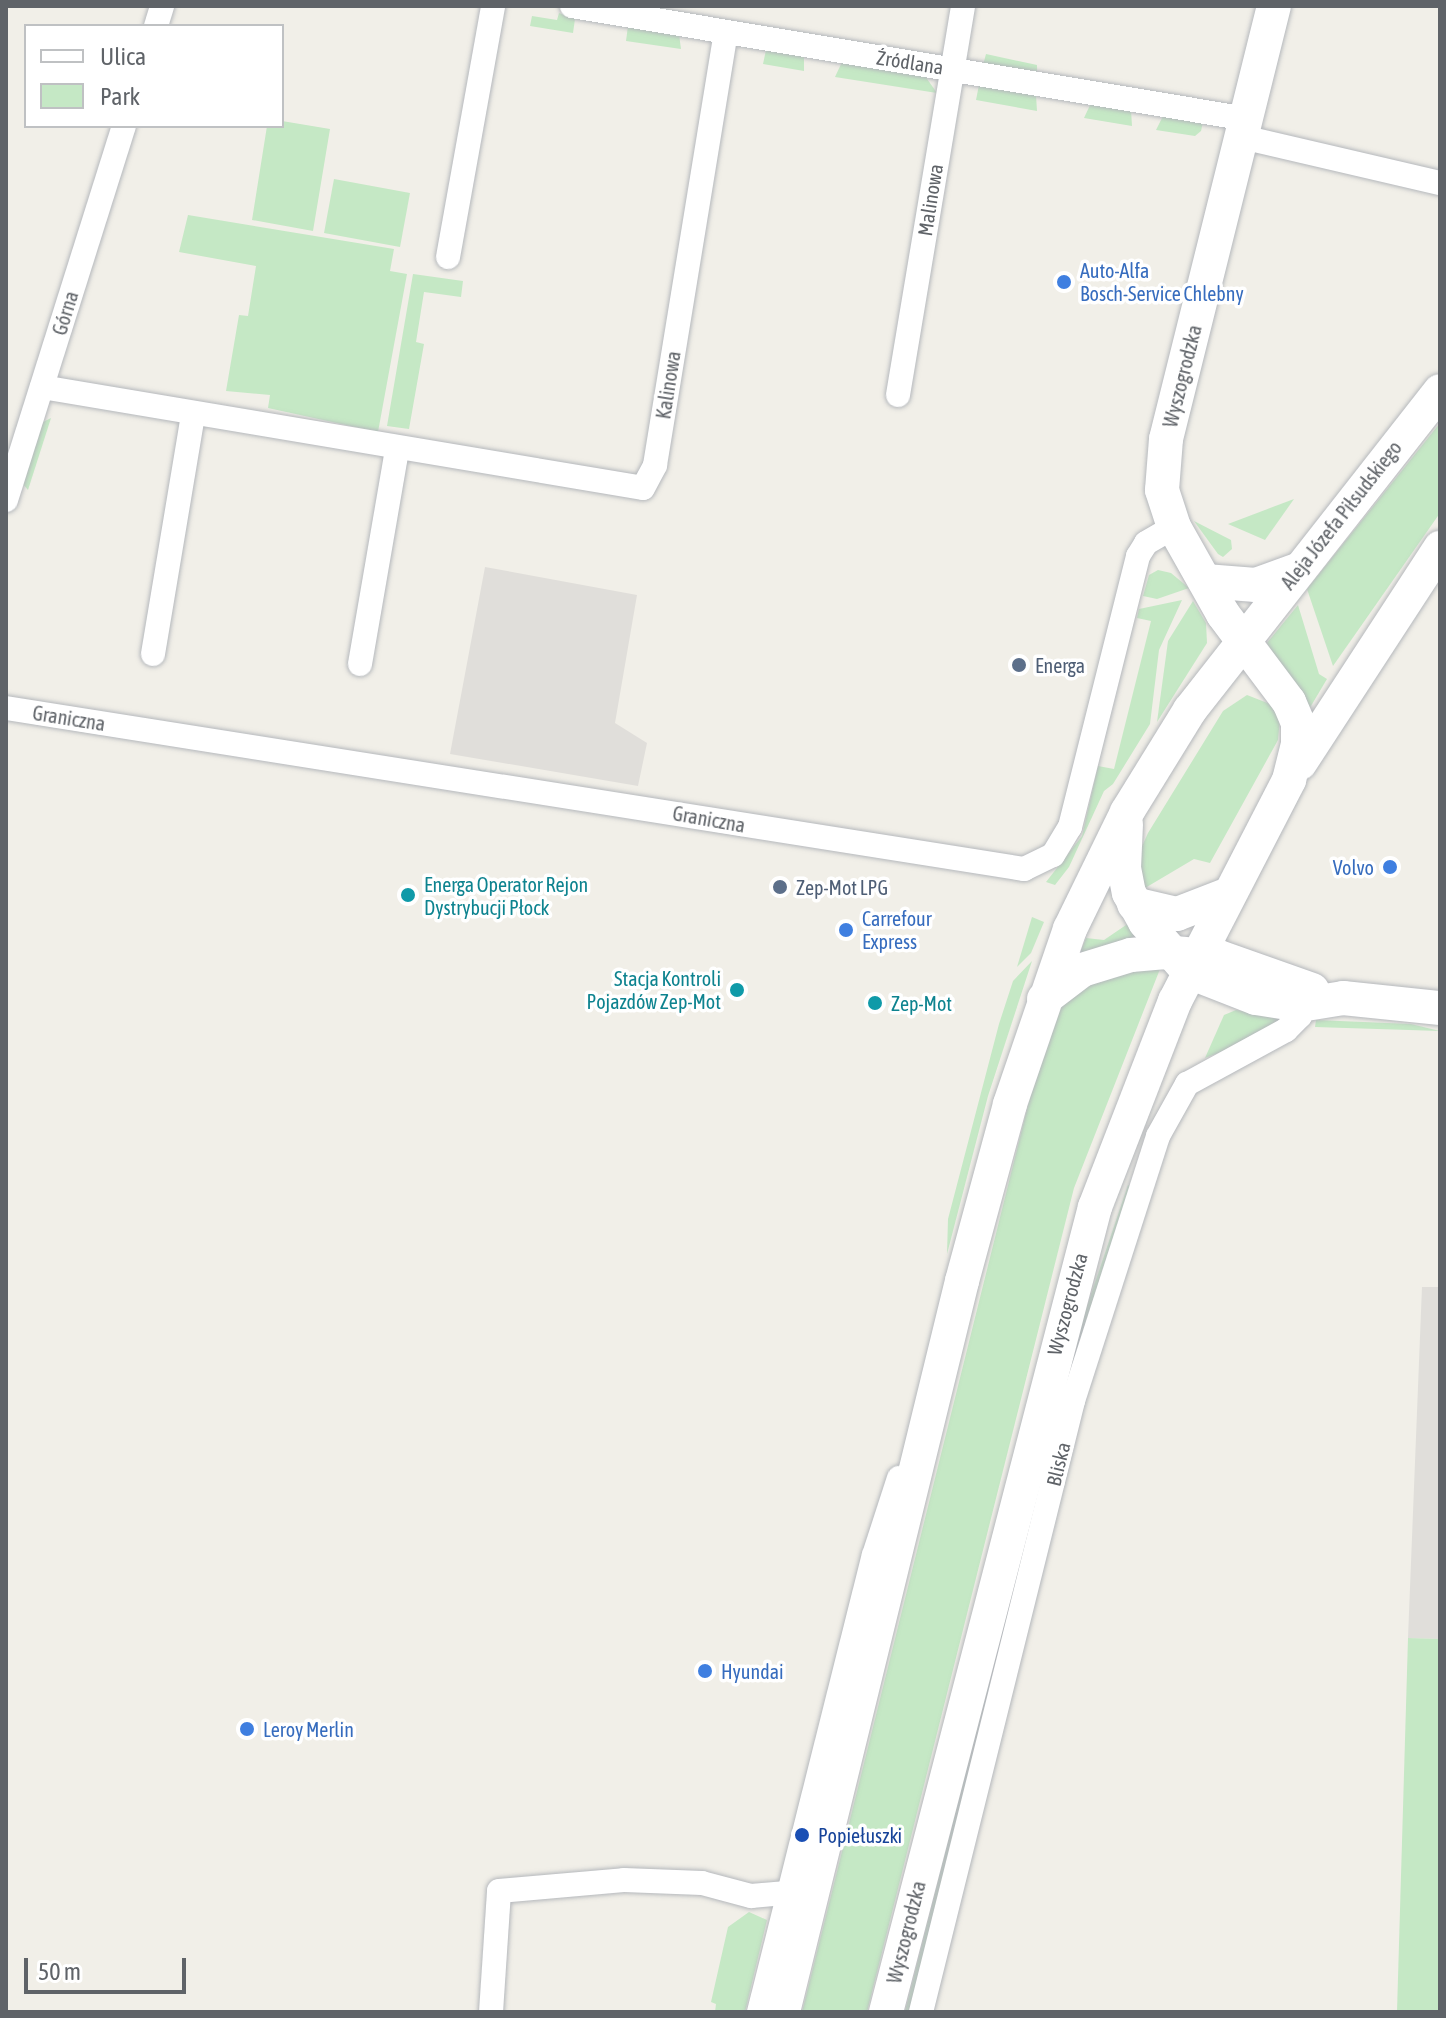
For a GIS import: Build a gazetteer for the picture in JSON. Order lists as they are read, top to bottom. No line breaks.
{"streets":{"main road":["Wyszogrodzka","Aleja Józefa Piłsudskiego"],"street":["Źródlana","Malinowa","Górna","Kalinowa","Graniczna","Bliska"]},"crossings":[["Źródlana","Malinowa"],["Źródlana","Wyszogrodzka"],["Źródlana","Kalinowa"],["Górna","Kalinowa"],["Wyszogrodzka","Aleja Józefa Piłsudskiego"],["Wyszogrodzka","Graniczna"]],"places":["Auto-Alfa Bosch-Service Chlebny","Energa","Volvo","Zep-Mot LPG","Energa Operator Rejon Dystrybucji Płock","Carrefour Express","Stacja Kontroli Pojazdów Zep-Mot","Zep-Mot","Hyundai","Leroy Merlin","Popiełuszki"],"legend":["Ulica","Park"],"scale_bar":"50 m"}
